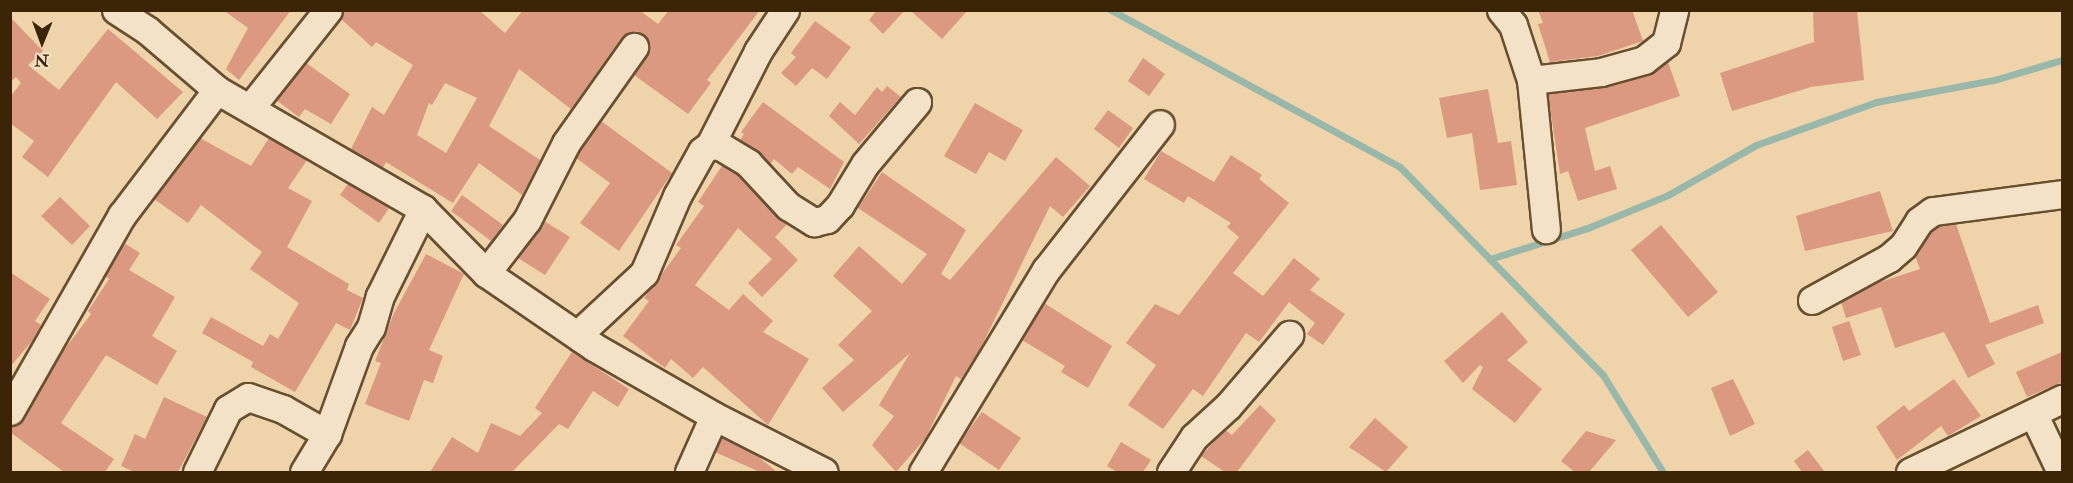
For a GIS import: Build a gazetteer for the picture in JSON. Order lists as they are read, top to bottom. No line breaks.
{"north":"bottom"}
